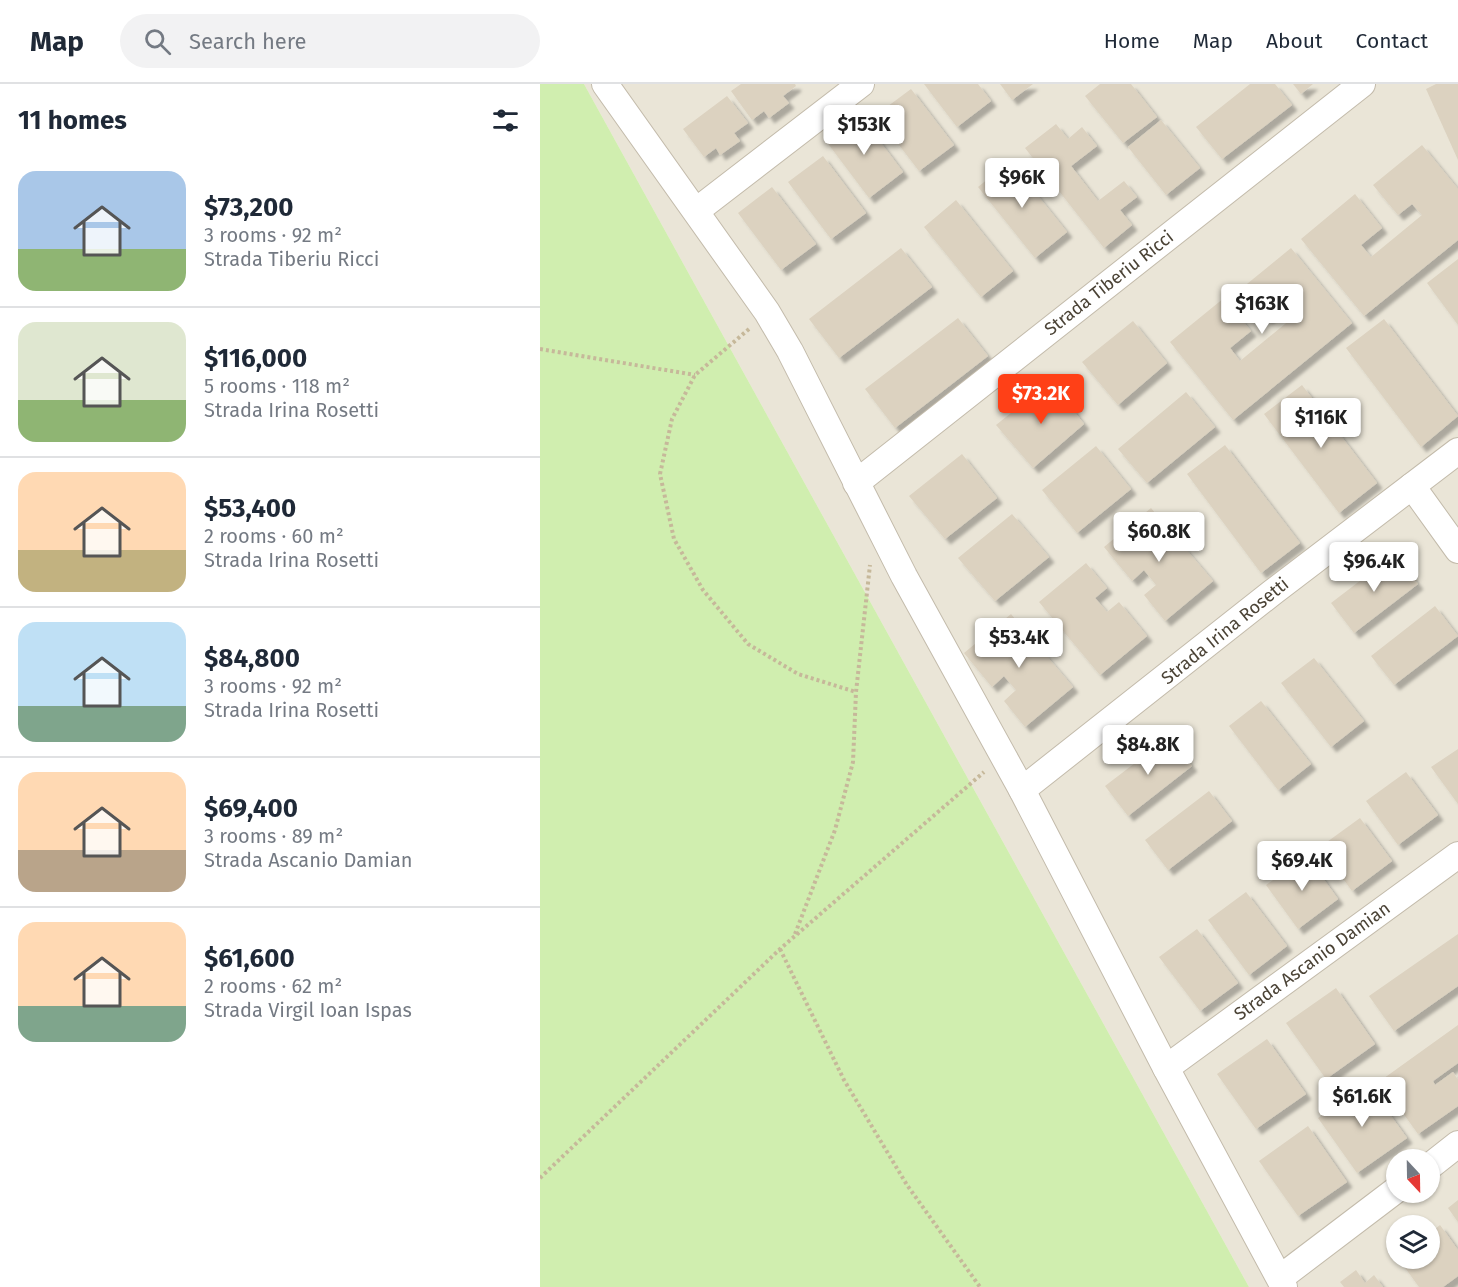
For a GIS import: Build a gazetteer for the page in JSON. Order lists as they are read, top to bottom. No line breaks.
{"streets":{"street":["Strada Tiberiu Ricci","Strada Irina Rosetti","Strada Ascanio Damian"]},"north":"bottom","page":{"header":"Map","search":"Search here","nav":["Home","Map","About","Contact"],"heading":"11 homes","price":["$153K","$96K","$163K","$73.2K","$116K","$60.8K","$96.4K","$53.4K","$84.8K","$69.4K","$61.6K"],"list":[{"name":"$73,200","note":"3 rooms · 92 m² · Strada Tiberiu Ricci"},{"name":"$116,000","note":"5 rooms · 118 m² · Strada Irina Rosetti"},{"name":"$53,400","note":"2 rooms · 60 m² · Strada Irina Rosetti"},{"name":"$84,800","note":"3 rooms · 92 m² · Strada Irina Rosetti"},{"name":"$69,400","note":"3 rooms · 89 m² · Strada Ascanio Damian"},{"name":"$61,600","note":"2 rooms · 62 m² · Strada Virgil Ioan Ispas"}]}}
